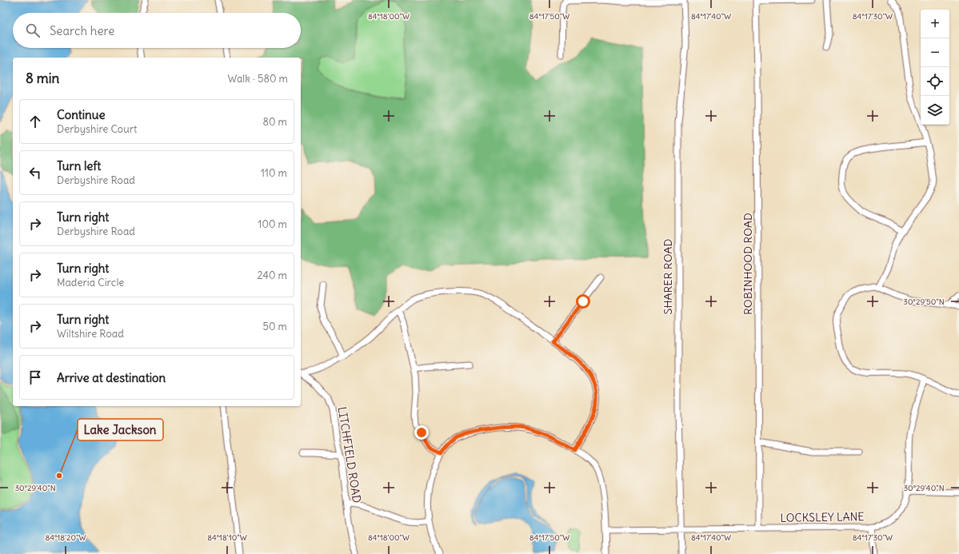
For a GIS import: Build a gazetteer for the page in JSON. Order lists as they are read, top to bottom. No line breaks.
{"streets":{"street":["ROBINHOOD ROAD","SHARER ROAD","LITCHFIELD ROAD","LOCKSLEY LANE"]},"crossings":[["ROBINHOOD ROAD","LOCKSLEY LANE"],["SHARER ROAD","LOCKSLEY LANE"]],"places":["Lake Jackson"],"page":{"map_buttons":["+","−"],"search":"Search here","heading":["8 min","Walk · 580 m"],"list":[["Continue","Derbyshire Court","80 m"],["Turn left","Derbyshire Road","110 m"],["Turn right","Derbyshire Road","100 m"],["Turn right","Maderia Circle","240 m"],["Turn right","Wiltshire Road","50 m"],"Arrive at destination"]},"coordinates":["84°18'00\"W","84°17'50\"W","84°17'40\"W","84°17'30\"W","30°29'50\"N","30°29'40\"N","84°18'20\"W","84°18'10\"W"]}
